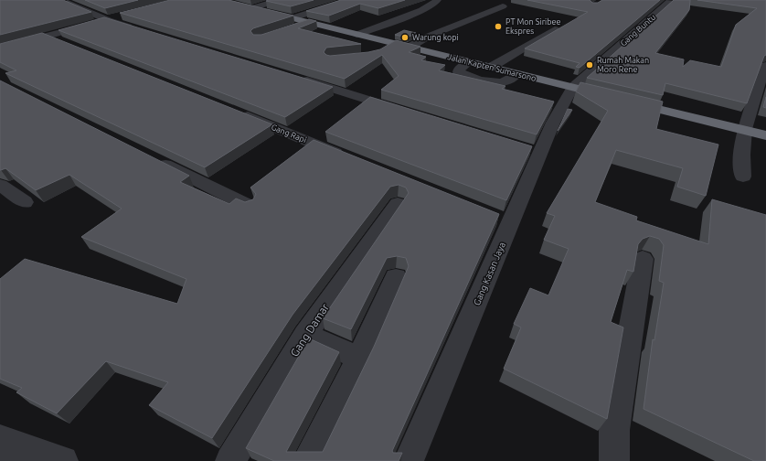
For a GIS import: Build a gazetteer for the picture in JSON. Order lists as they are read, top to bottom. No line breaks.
{"streets":{"highway":["Jalan Kapten Sumarsono"],"street":["Gang Buntu","Gang Rapi","Gang Kasan Jaya","Gang Damar"]},"crossings":[["Gang Buntu","Jalan Kapten Sumarsono"],["Gang Buntu","Gang Kasan Jaya"],["Jalan Kapten Sumarsono","Gang Kasan Jaya"]],"places":["PT Mon Siribee Ekspres","Warung kopi","Rumah Makan Moro Rene"]}
